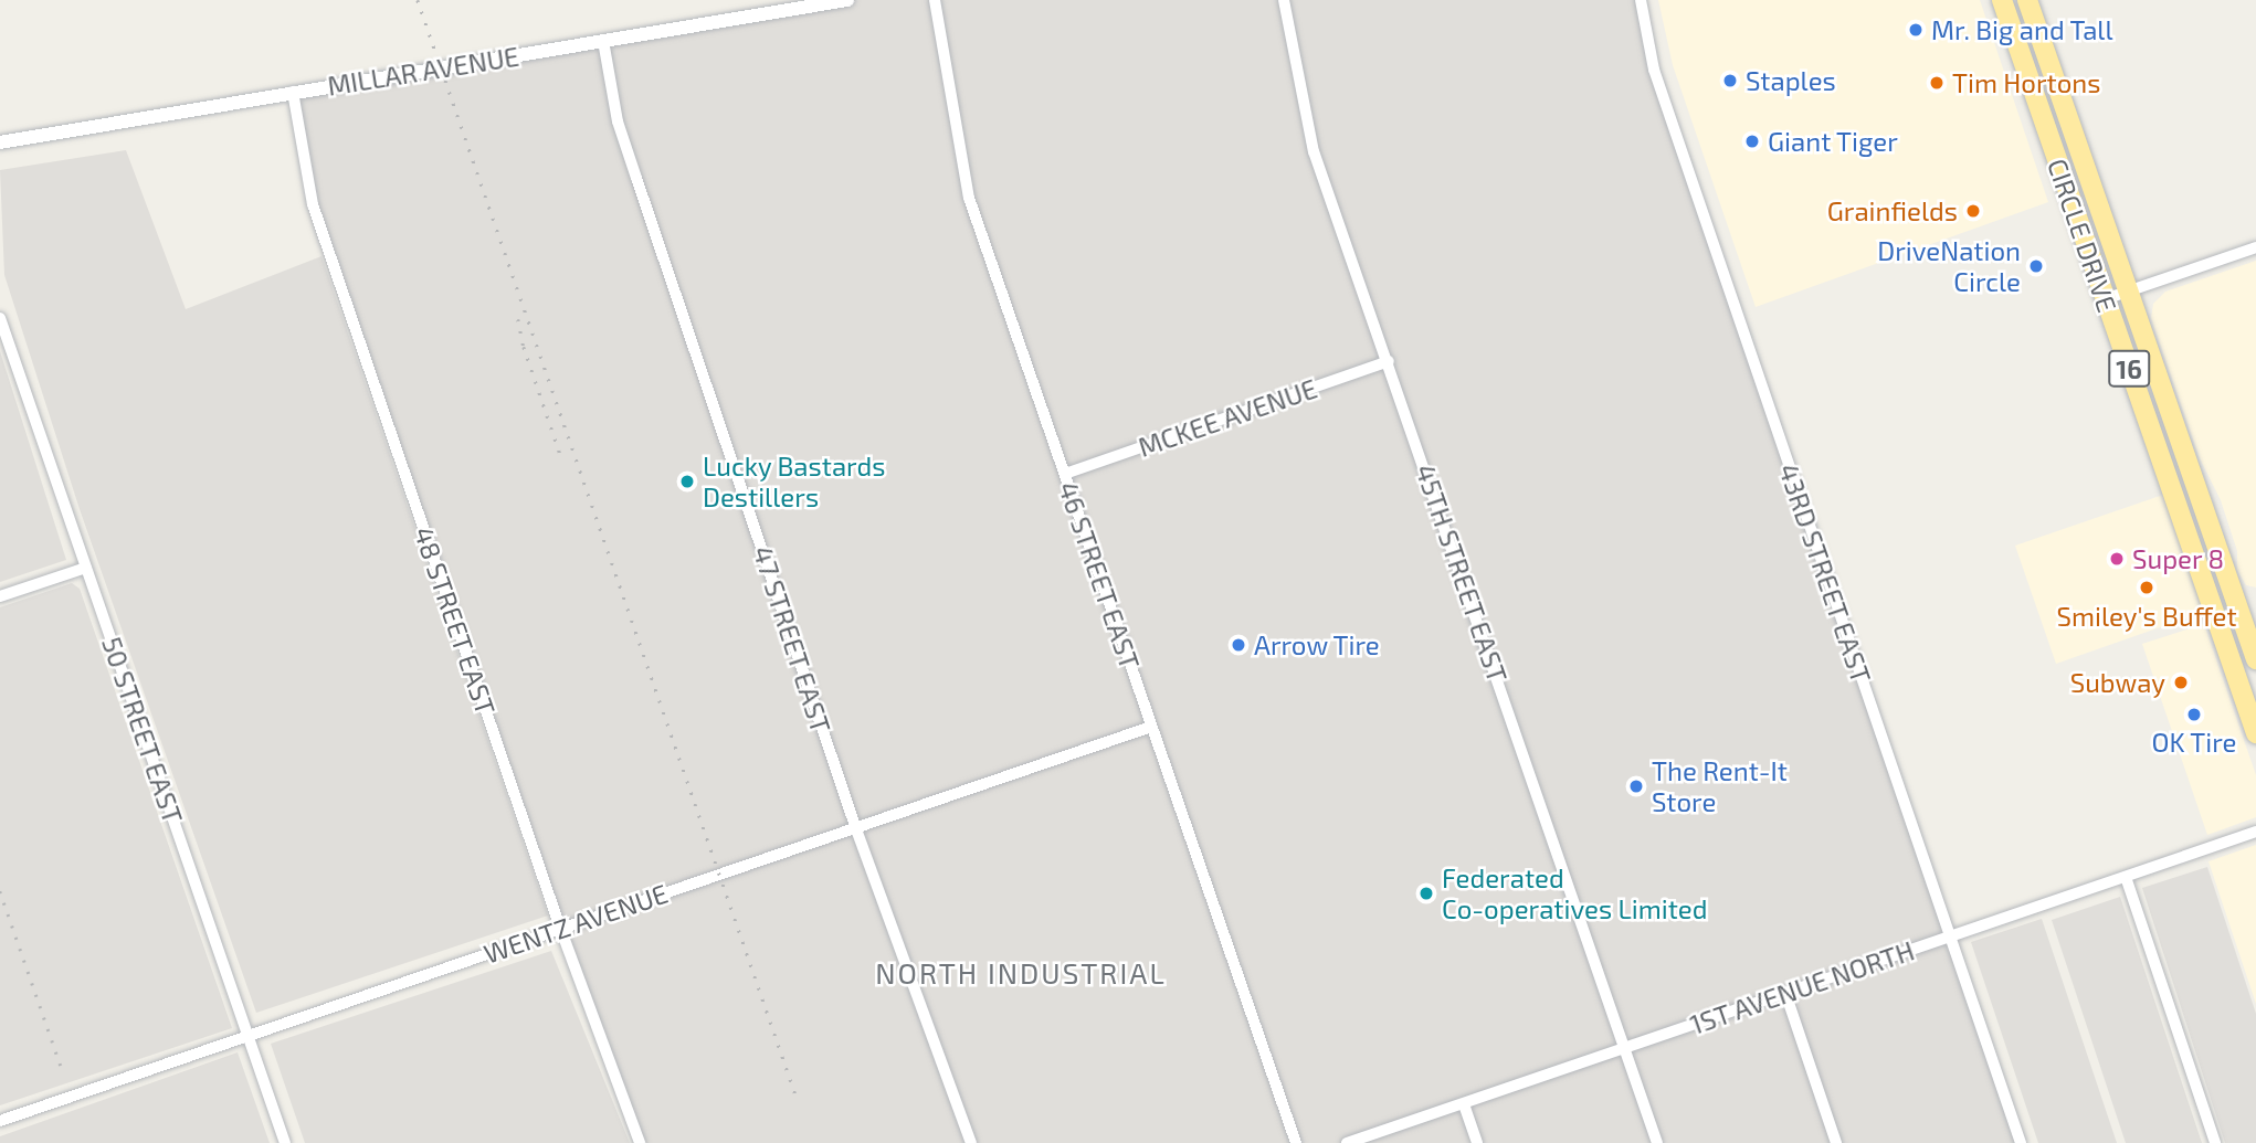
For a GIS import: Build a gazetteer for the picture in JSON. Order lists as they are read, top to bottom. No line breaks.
{"streets":{"highway":["CIRCLE DRIVE","16"],"street":["MILLAR AVENUE","MCKEE AVENUE","45TH STREET EAST","43RD STREET EAST","46 STREET EAST","48 STREET EAST","47 STREET EAST","50 STREET EAST","WENTZ AVENUE","1ST AVENUE NORTH"]},"crossings":[["MILLAR AVENUE","48 STREET EAST"],["MILLAR AVENUE","47 STREET EAST"],["MCKEE AVENUE","45TH STREET EAST"],["MCKEE AVENUE","46 STREET EAST"],["45TH STREET EAST","1ST AVENUE NORTH"],["43RD STREET EAST","1ST AVENUE NORTH"],["46 STREET EAST","WENTZ AVENUE"],["48 STREET EAST","WENTZ AVENUE"],["47 STREET EAST","WENTZ AVENUE"],["50 STREET EAST","WENTZ AVENUE"]],"districts":["NORTH INDUSTRIAL"],"places":["Mr. Big and Tall","Staples","Tim Hortons","Giant Tiger","Grainfields","DriveNation Circle","Lucky Bastards Destillers","Super 8","Smiley's Buffet","Arrow Tire","Subway","OK Tire","The Rent-It Store","Federated Co-operatives Limited"]}
